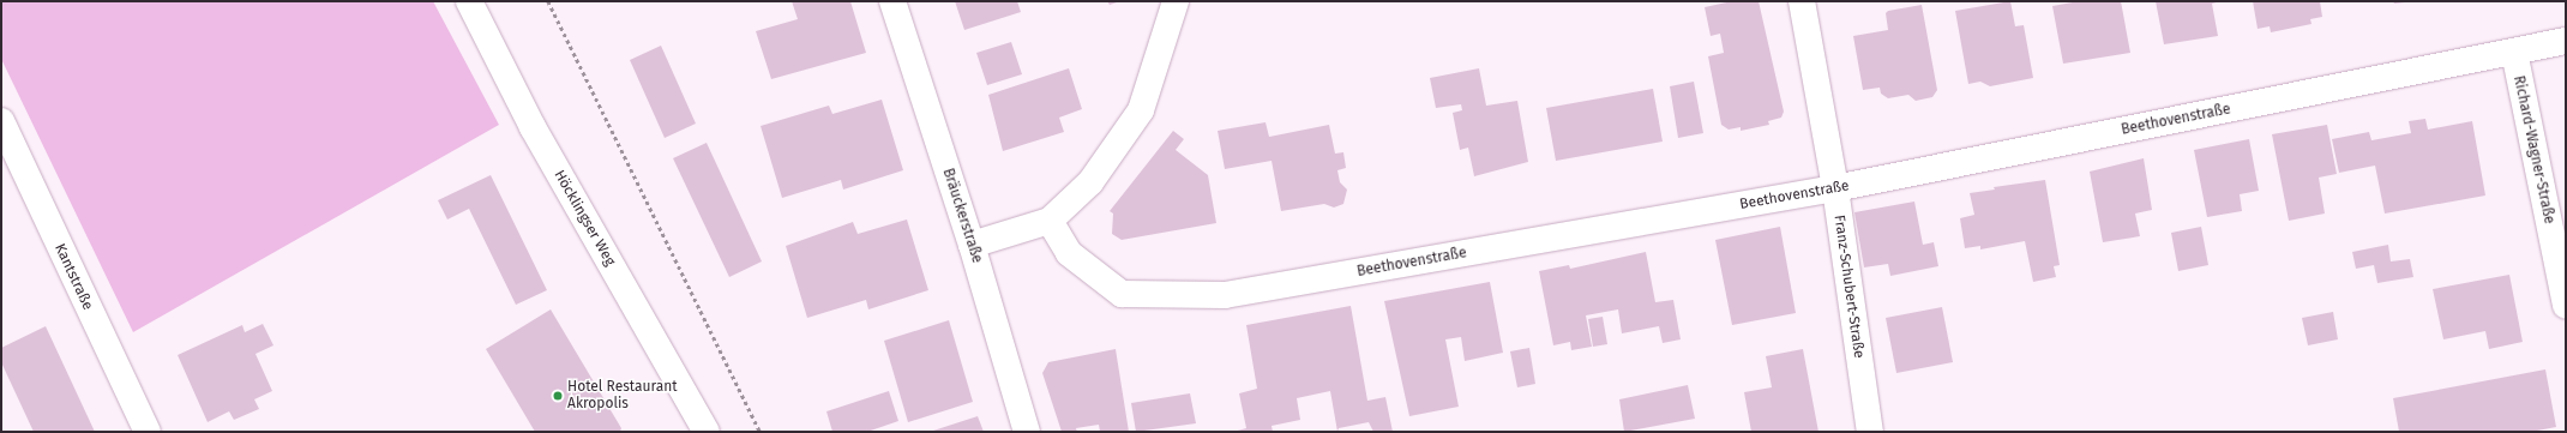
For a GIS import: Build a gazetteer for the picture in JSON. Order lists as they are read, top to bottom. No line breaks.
{"streets":{"street":["Beethovenstraße","Richard-Wagner-Straße","Bräuckerstraße","Höcklingser Weg","Kantstraße","Franz-Schubert-Straße"]},"crossings":[["Beethovenstraße","Richard-Wagner-Straße"],["Beethovenstraße","Franz-Schubert-Straße"]],"places":["Hotel Restaurant Akropolis"]}
